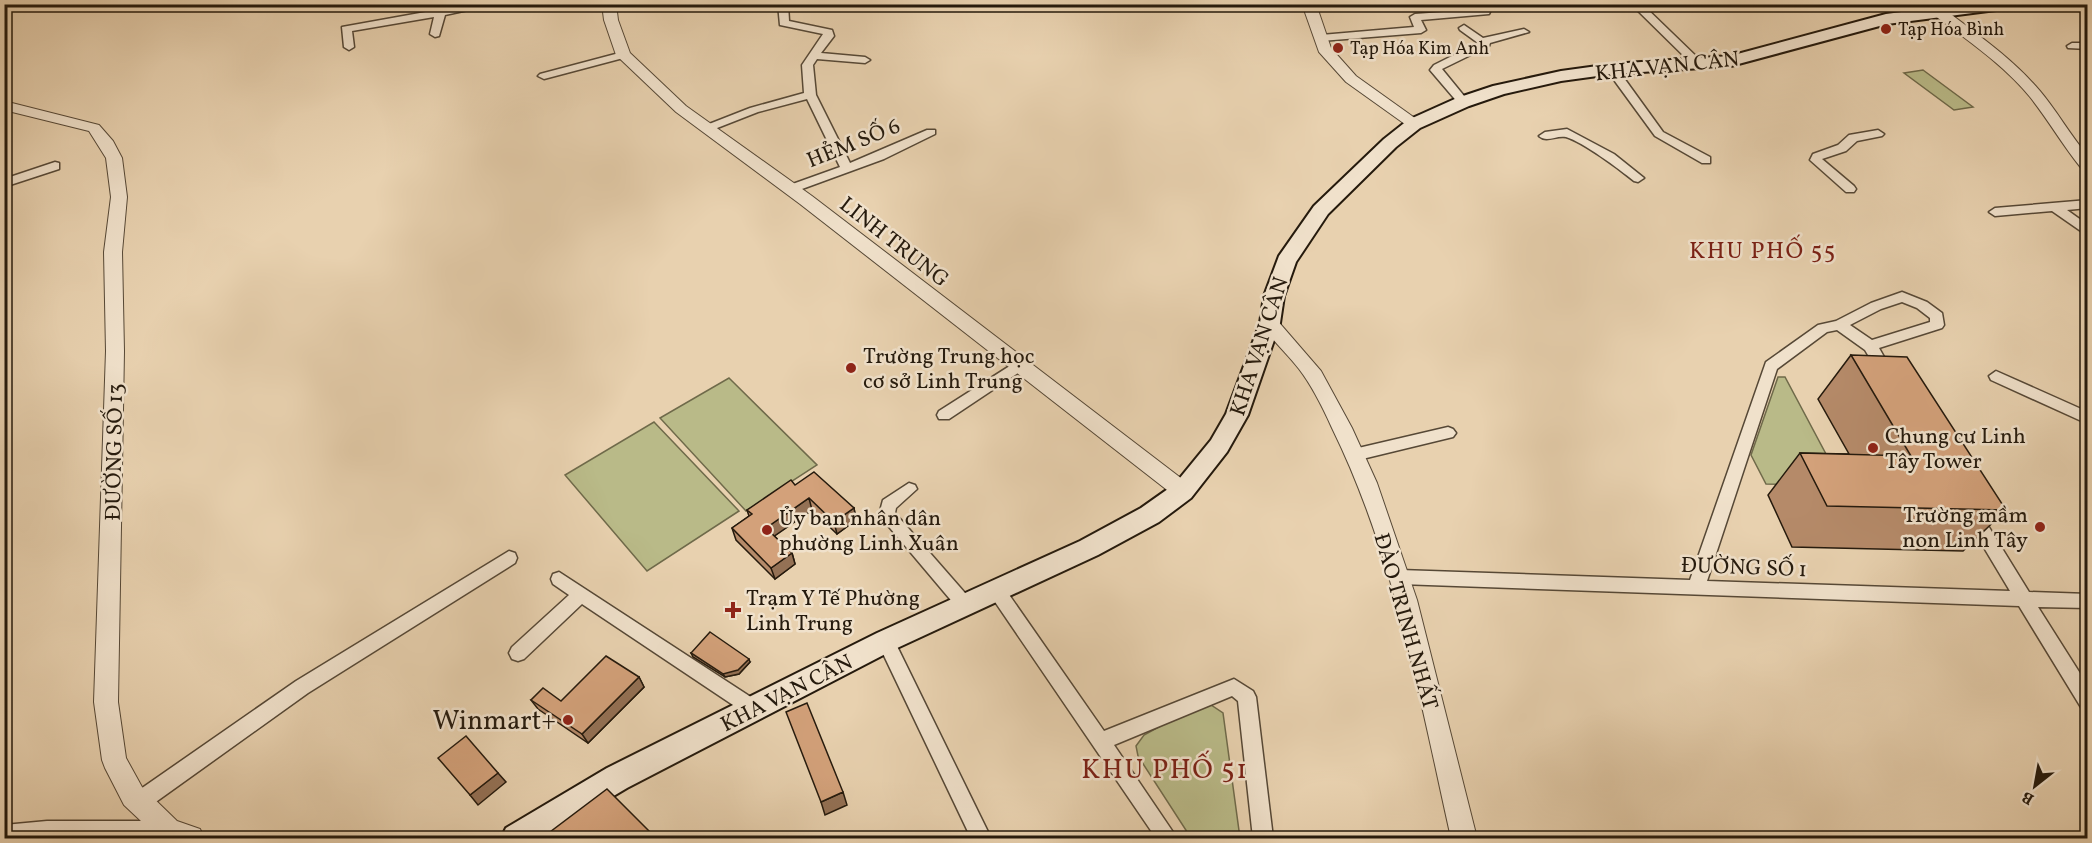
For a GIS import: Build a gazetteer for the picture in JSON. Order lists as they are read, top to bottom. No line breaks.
{"streets":{"main road":["KHA VẠN CÂN"],"street":["HẺM SỐ 6","LINH TRUNG","ĐƯỜNG SỐ 13","ĐƯỜNG SỐ 1","ĐÀO TRINH NHẤT"]},"crossings":[["KHA VẠN CÂN","LINH TRUNG"],["KHA VẠN CÂN","ĐÀO TRINH NHẤT"],["HẺM SỐ 6","LINH TRUNG"],["ĐƯỜNG SỐ 1","ĐÀO TRINH NHẤT"]],"districts":["KHU PHỐ 55","KHU PHỐ 51"],"places":{"other":["Tạp Hóa Bình","Tạp Hóa Kim Anh","Trường Trung học cơ sở Linh Trung","Chung cư Linh Tây Tower","Trường mầm non Linh Tây","Ủy ban nhân dân phường Linh Xuân","Winmart+"],"health":["Trạm Y Tế Phường Linh Trung"]},"north":"bottom left"}
